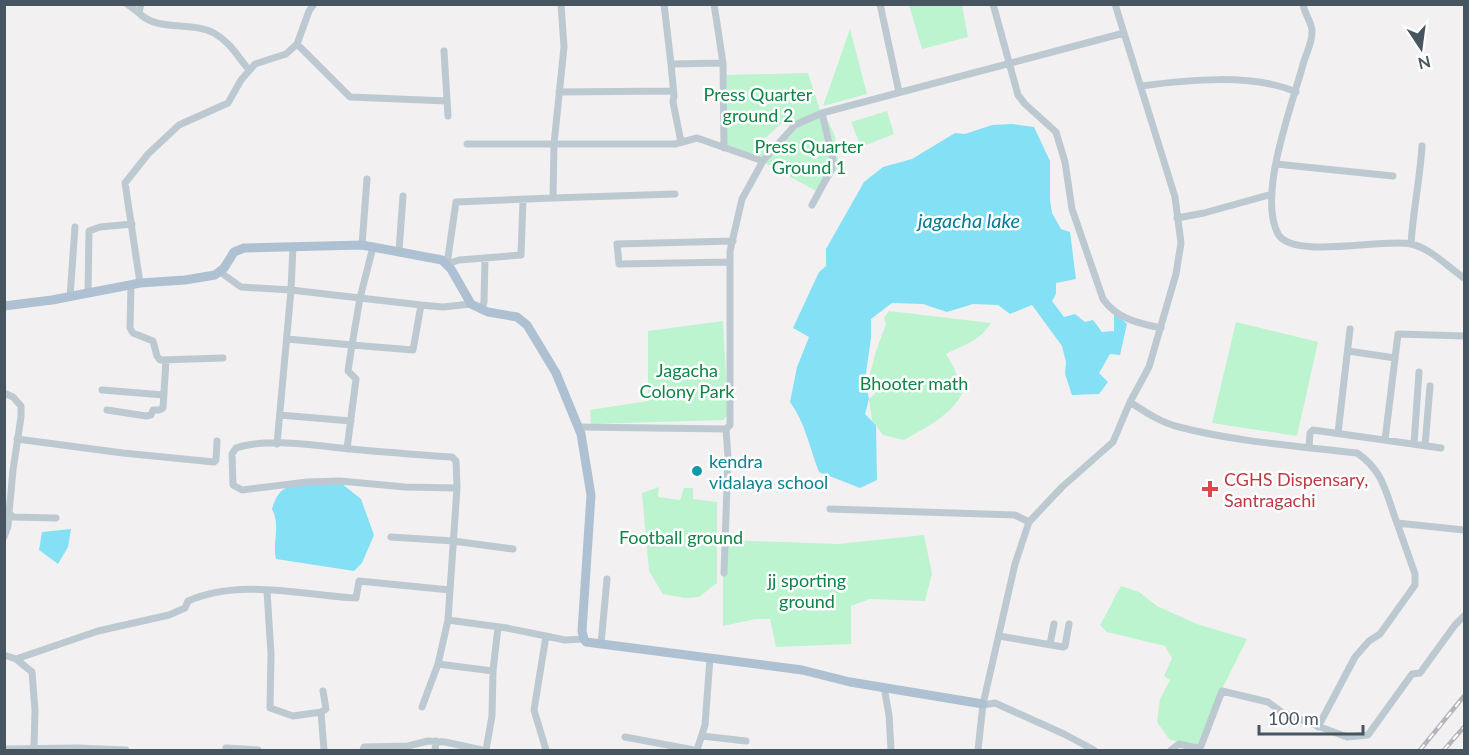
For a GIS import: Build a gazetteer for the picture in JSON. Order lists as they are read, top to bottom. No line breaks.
{"water":["jagacha lake"],"parks":["Press Quarter ground 2","Press Quarter Ground 1","Jagacha Colony Park","Bhooter math","Football ground","jj sporting ground"],"places":{"other":["kendra vidalaya school"],"health":["CGHS Dispensary, Santragachi"]},"scale_bar":"100 m","north":"bottom"}
